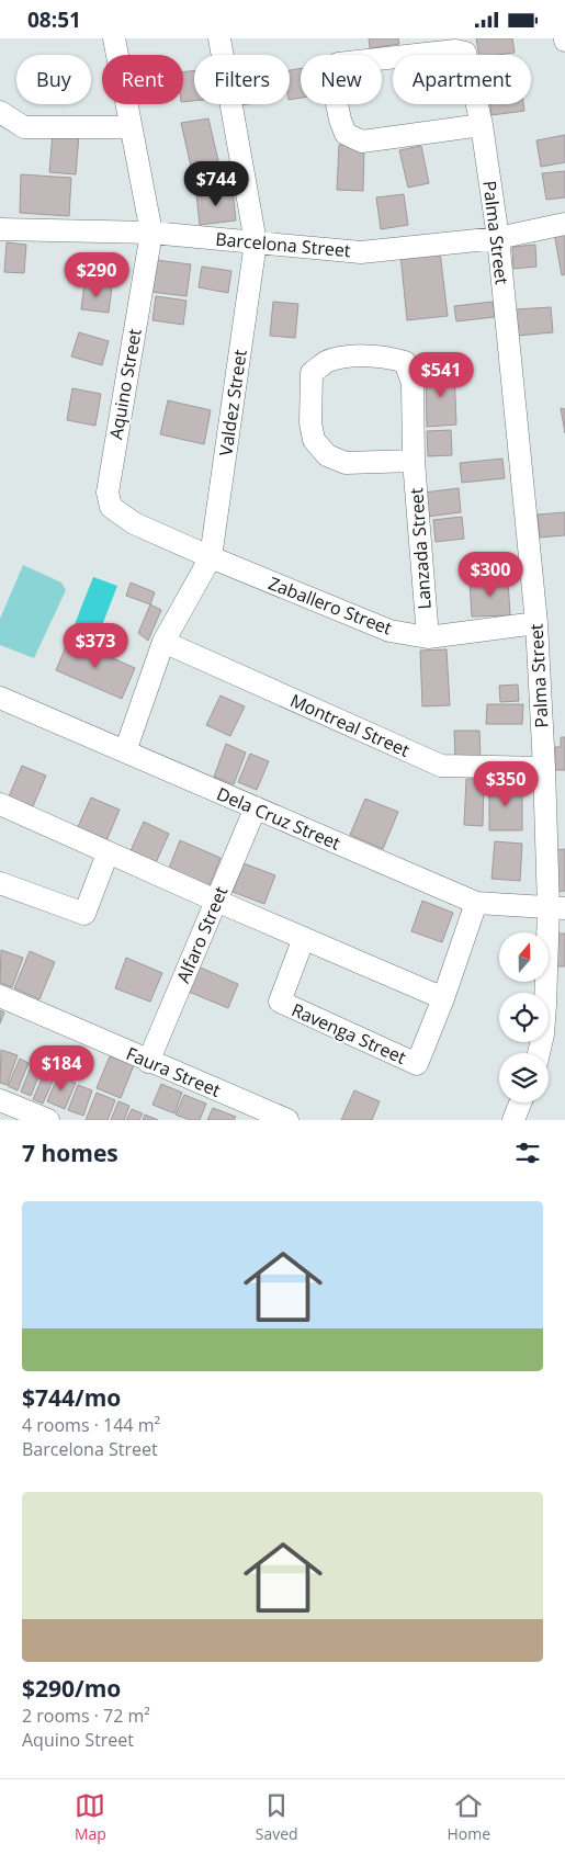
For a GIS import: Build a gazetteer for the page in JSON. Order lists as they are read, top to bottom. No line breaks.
{"streets":{"street":["Palma Street","Barcelona Street","Aquino Street","Valdez Street","Lanzada Street","Zaballero Street","Montreal Street","Dela Cruz Street","Alfaro Street","Ravenga Street","Faura Street"]},"crossings":[["Palma Street","Barcelona Street"],["Palma Street","Zaballero Street"],["Palma Street","Montreal Street"],["Palma Street","Dela Cruz Street"],["Barcelona Street","Aquino Street"],["Barcelona Street","Valdez Street"],["Aquino Street","Zaballero Street"],["Valdez Street","Zaballero Street"],["Valdez Street","Montreal Street"],["Valdez Street","Dela Cruz Street"],["Lanzada Street","Zaballero Street"],["Dela Cruz Street","Alfaro Street"],["Dela Cruz Street","Ravenga Street"],["Alfaro Street","Faura Street"]],"north":"top","page":{"status":"08:51","chip":["Buy","Rent","Filters","New","Apartment"],"price":["$744","$290","$541","$300","$373","$350","$184"],"heading":"7 homes","list":[{"name":"$744/mo","note":"4 rooms · 144 m² · Barcelona Street"},{"name":"$290/mo","note":"2 rooms · 72 m² · Aquino Street"}],"tabs":["Map","Saved","Home"]}}
